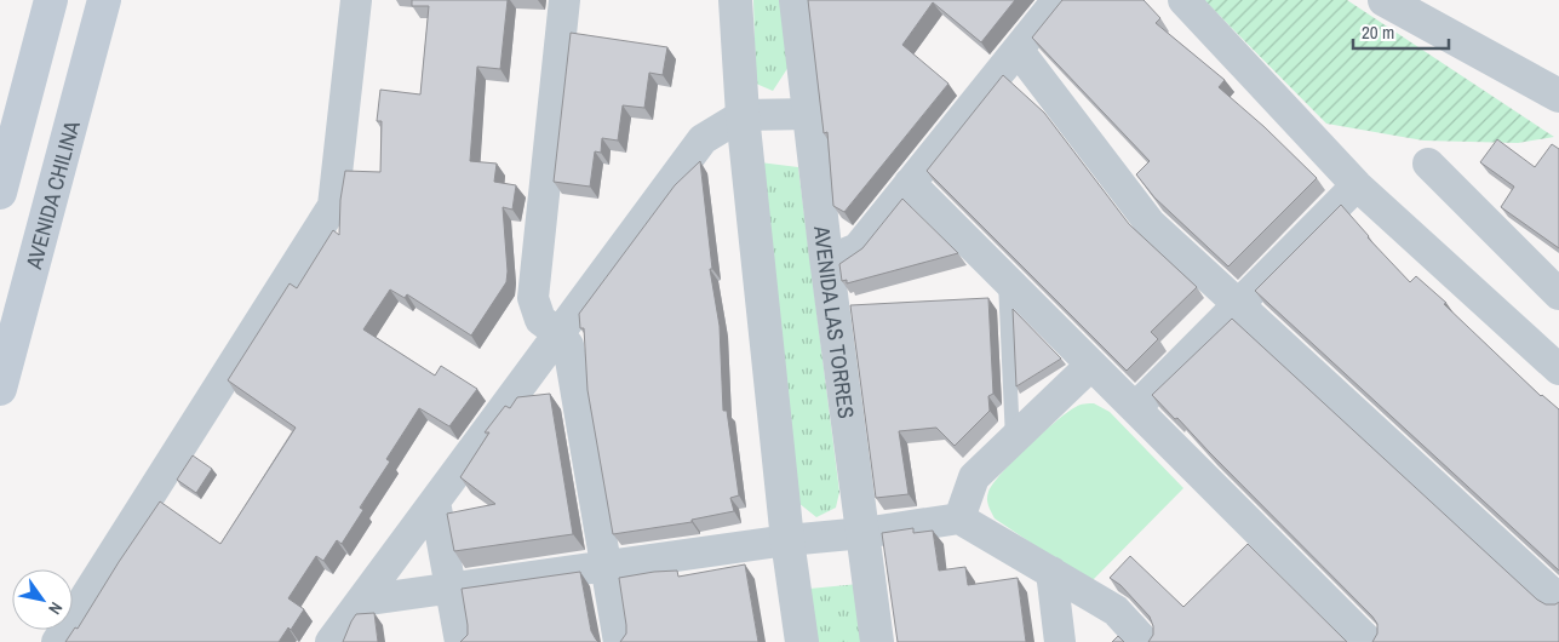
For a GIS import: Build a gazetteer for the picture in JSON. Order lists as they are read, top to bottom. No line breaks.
{"streets":{"main road":["AVENIDA CHILINA"],"street":["AVENIDA LAS TORRES"]},"scale_bar":"20 m","north":"bottom right"}
